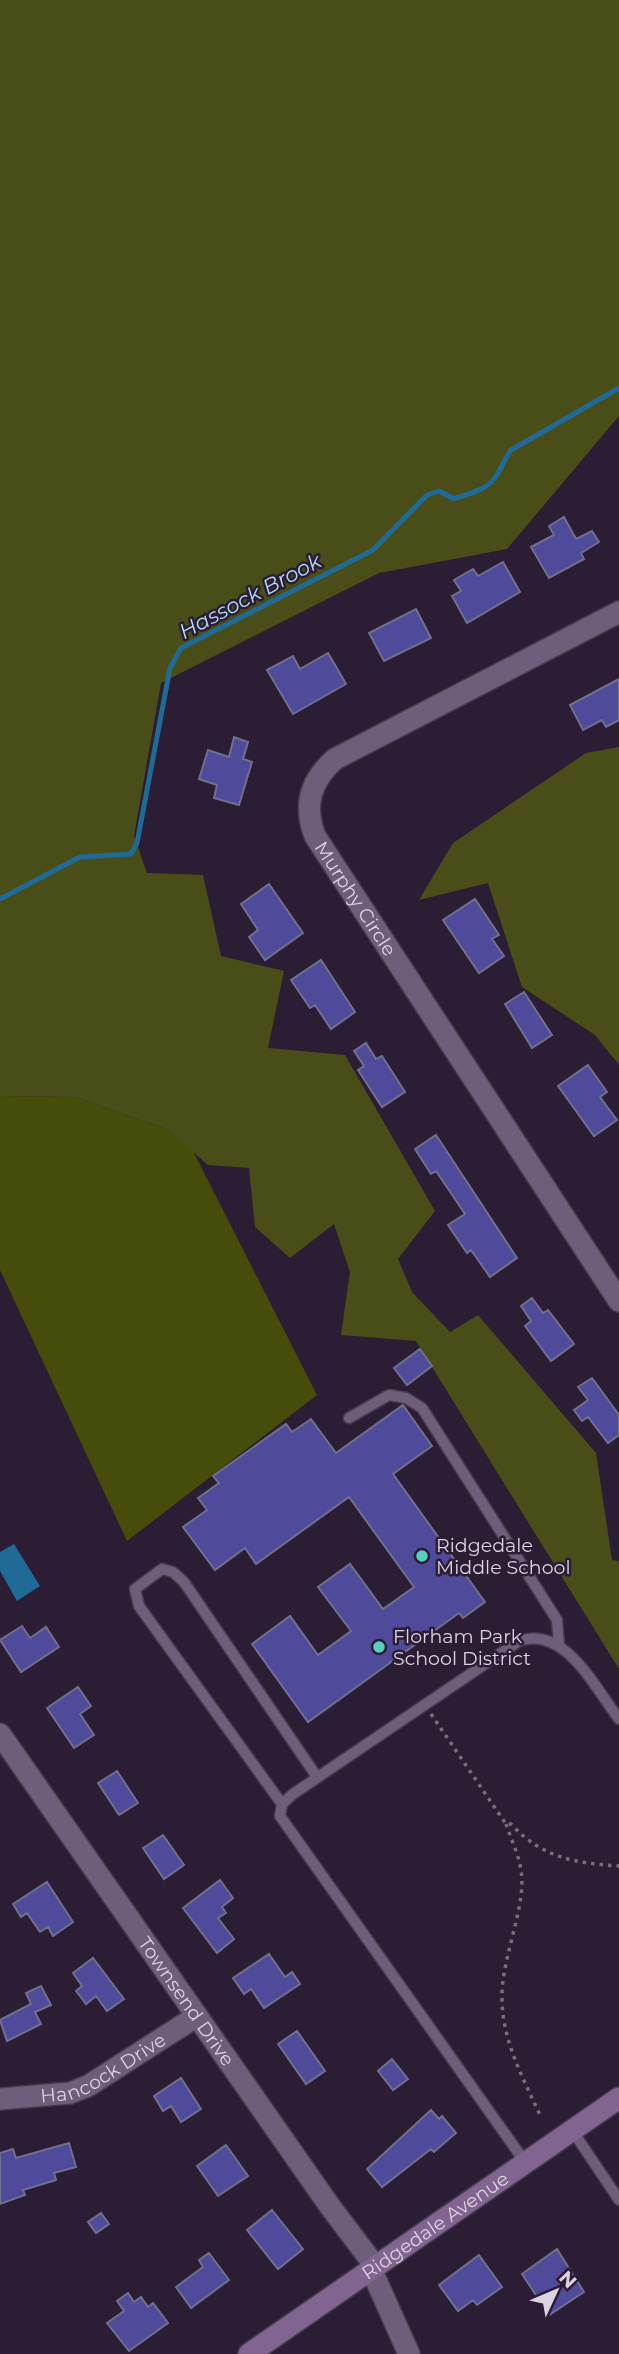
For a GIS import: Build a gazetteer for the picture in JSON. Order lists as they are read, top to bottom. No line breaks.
{"streets":{"main road":["Ridgedale Avenue"],"street":["Murphy Circle","Townsend Drive","Hancock Drive"]},"crossings":[["Townsend Drive","Hancock Drive"],["Townsend Drive","Ridgedale Avenue"]],"water":["Hassock Brook"],"places":["Ridgedale Middle School","Florham Park School District"],"north":"top right"}
